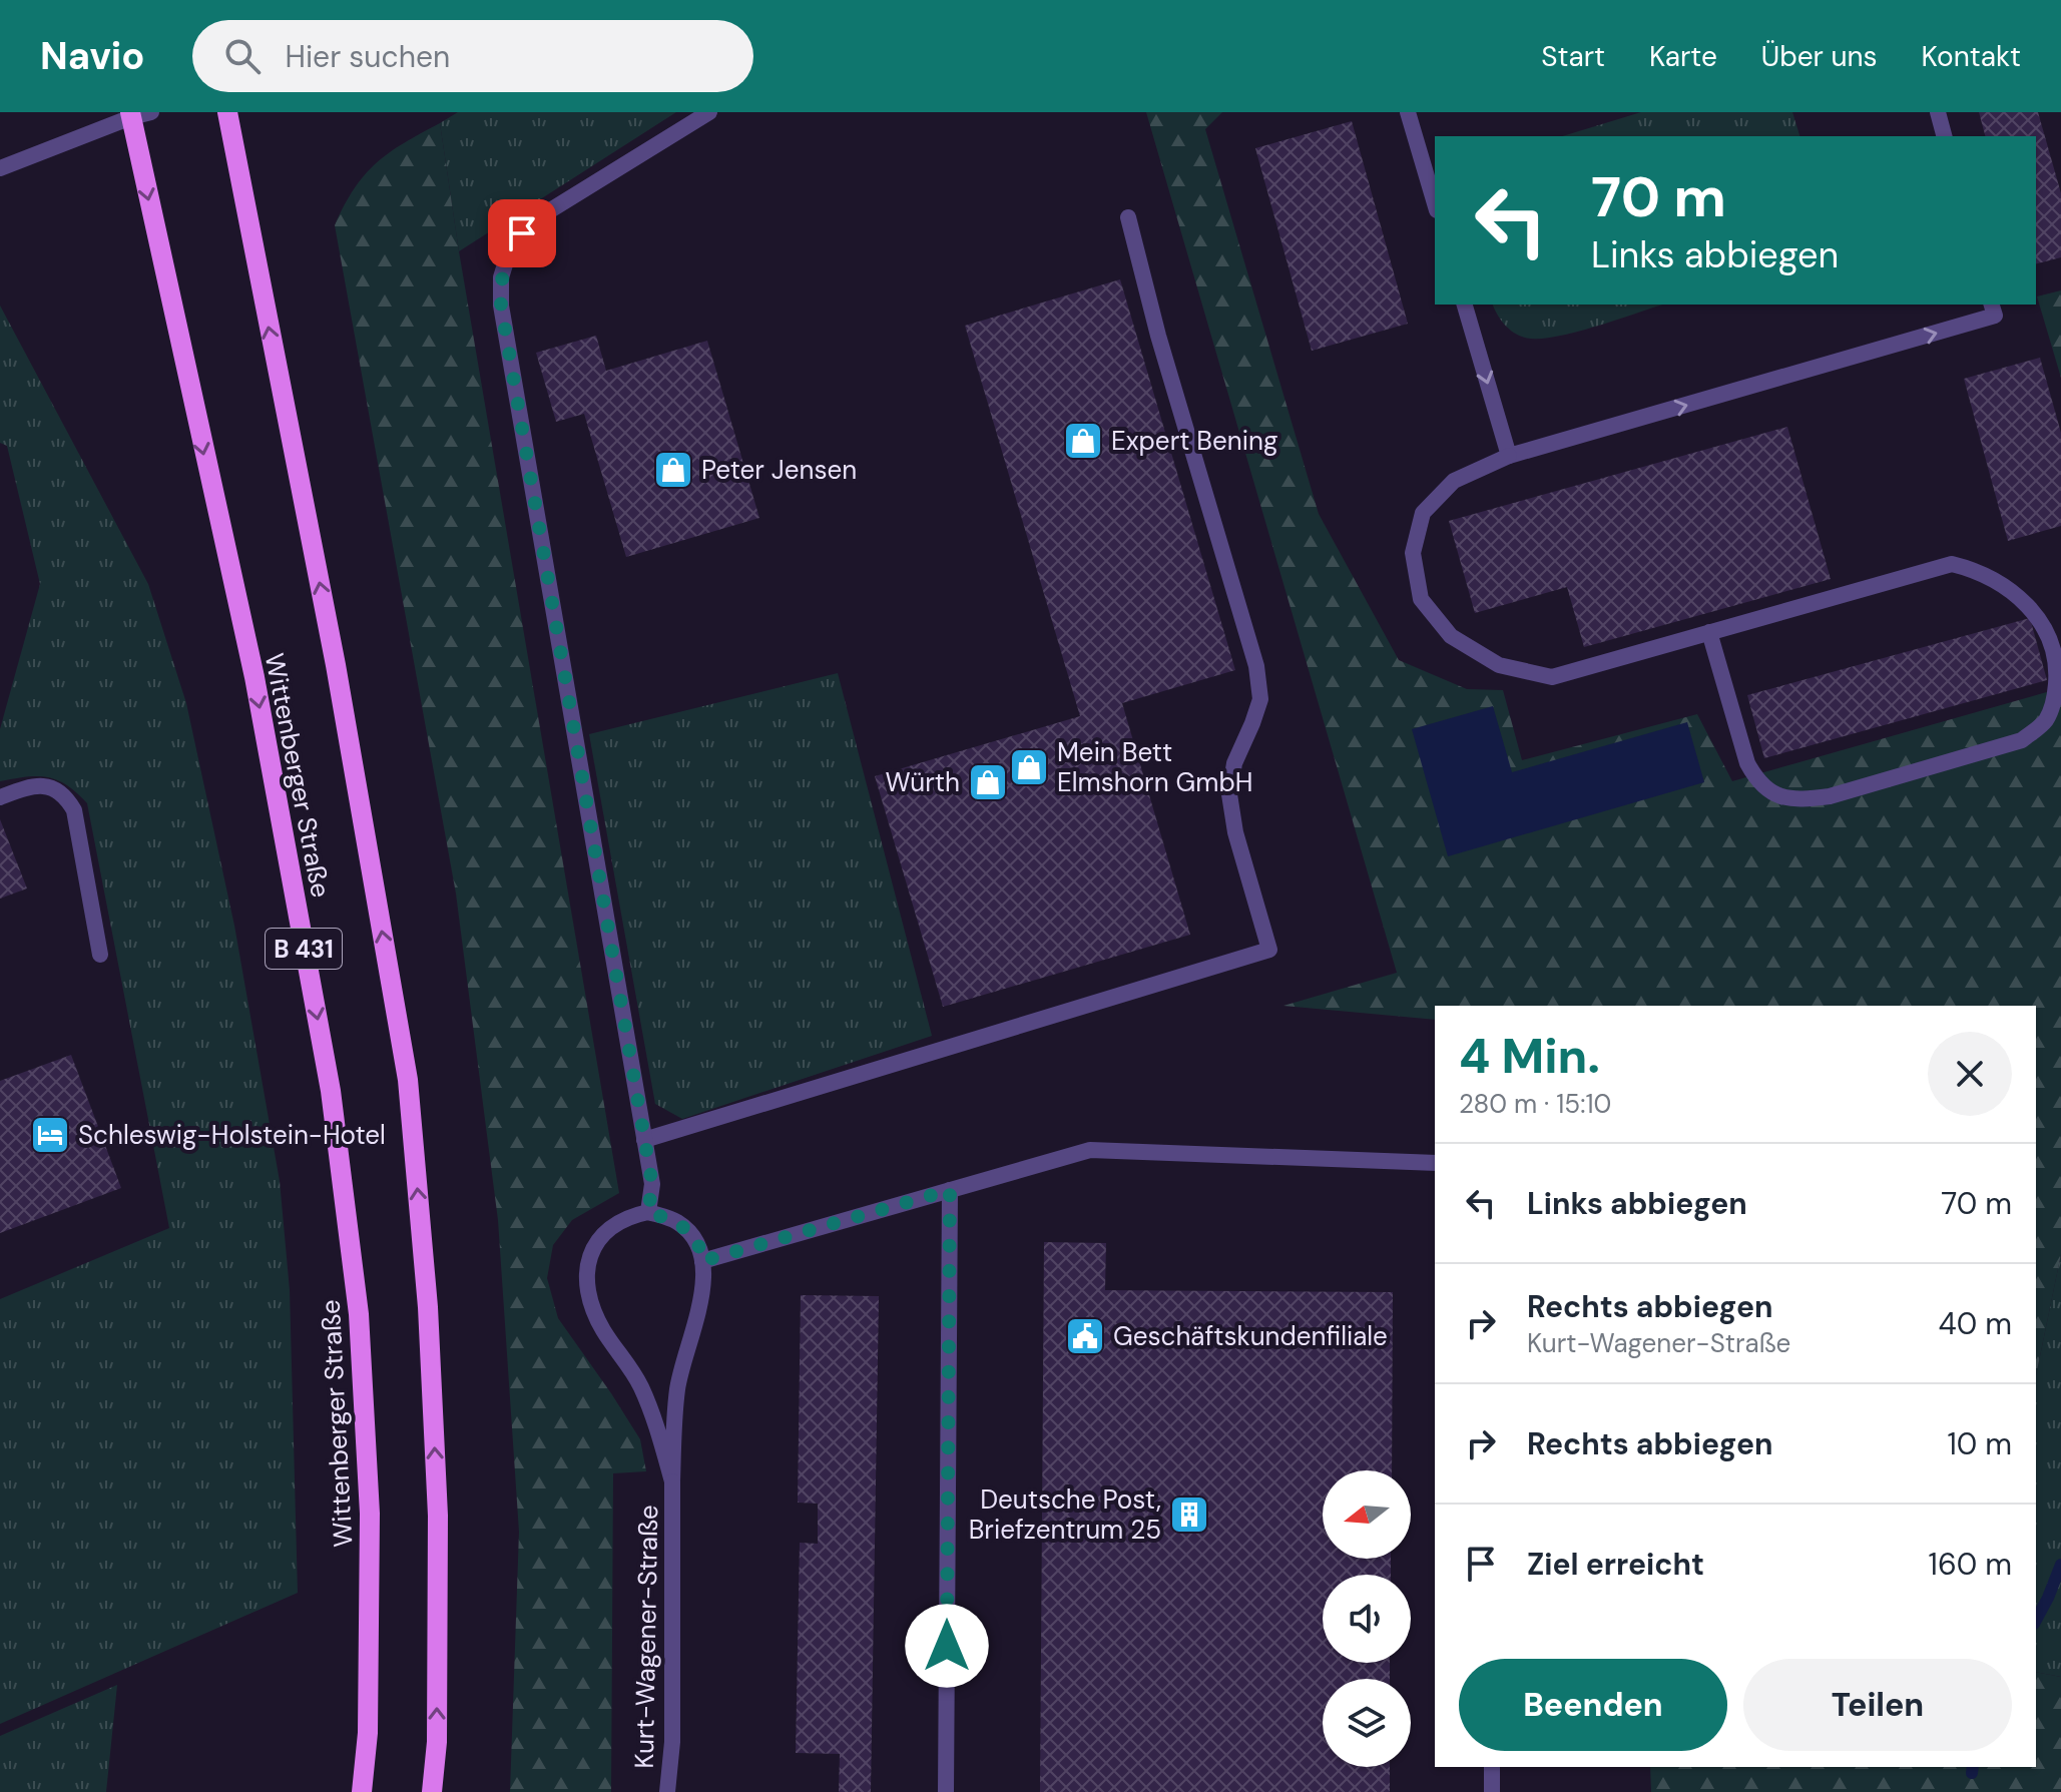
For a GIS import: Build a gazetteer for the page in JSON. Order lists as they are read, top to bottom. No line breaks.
{"streets":{"main road":["Wittenberger Straße","B 431"],"street":["Kurt-Wagener-Straße"]},"places":{"shop":["Expert Bening","Peter Jensen","Mein Bett Elmshorn GmbH","Würth"],"hotel":["Schleswig-Holstein-Hotel"],"public building":["Geschäftskundenfiliale"],"building":["Deutsche Post, Briefzentrum 25"]},"north":"left","page":{"header":"Navio","search":"Hier suchen","nav":["Start","Karte","Über uns","Kontakt"],"turn":["70 m","Links abbiegen"],"heading":["4 Min.","280 m · 15:10"],"list":[{"name":"Links abbiegen","value":"70 m"},{"name":"Rechts abbiegen","note":"Kurt-Wagener-Straße","value":"40 m"},{"name":"Rechts abbiegen","value":"10 m"},{"name":"Ziel erreicht","value":"160 m"}],"buttons":["Beenden","Teilen"]}}
